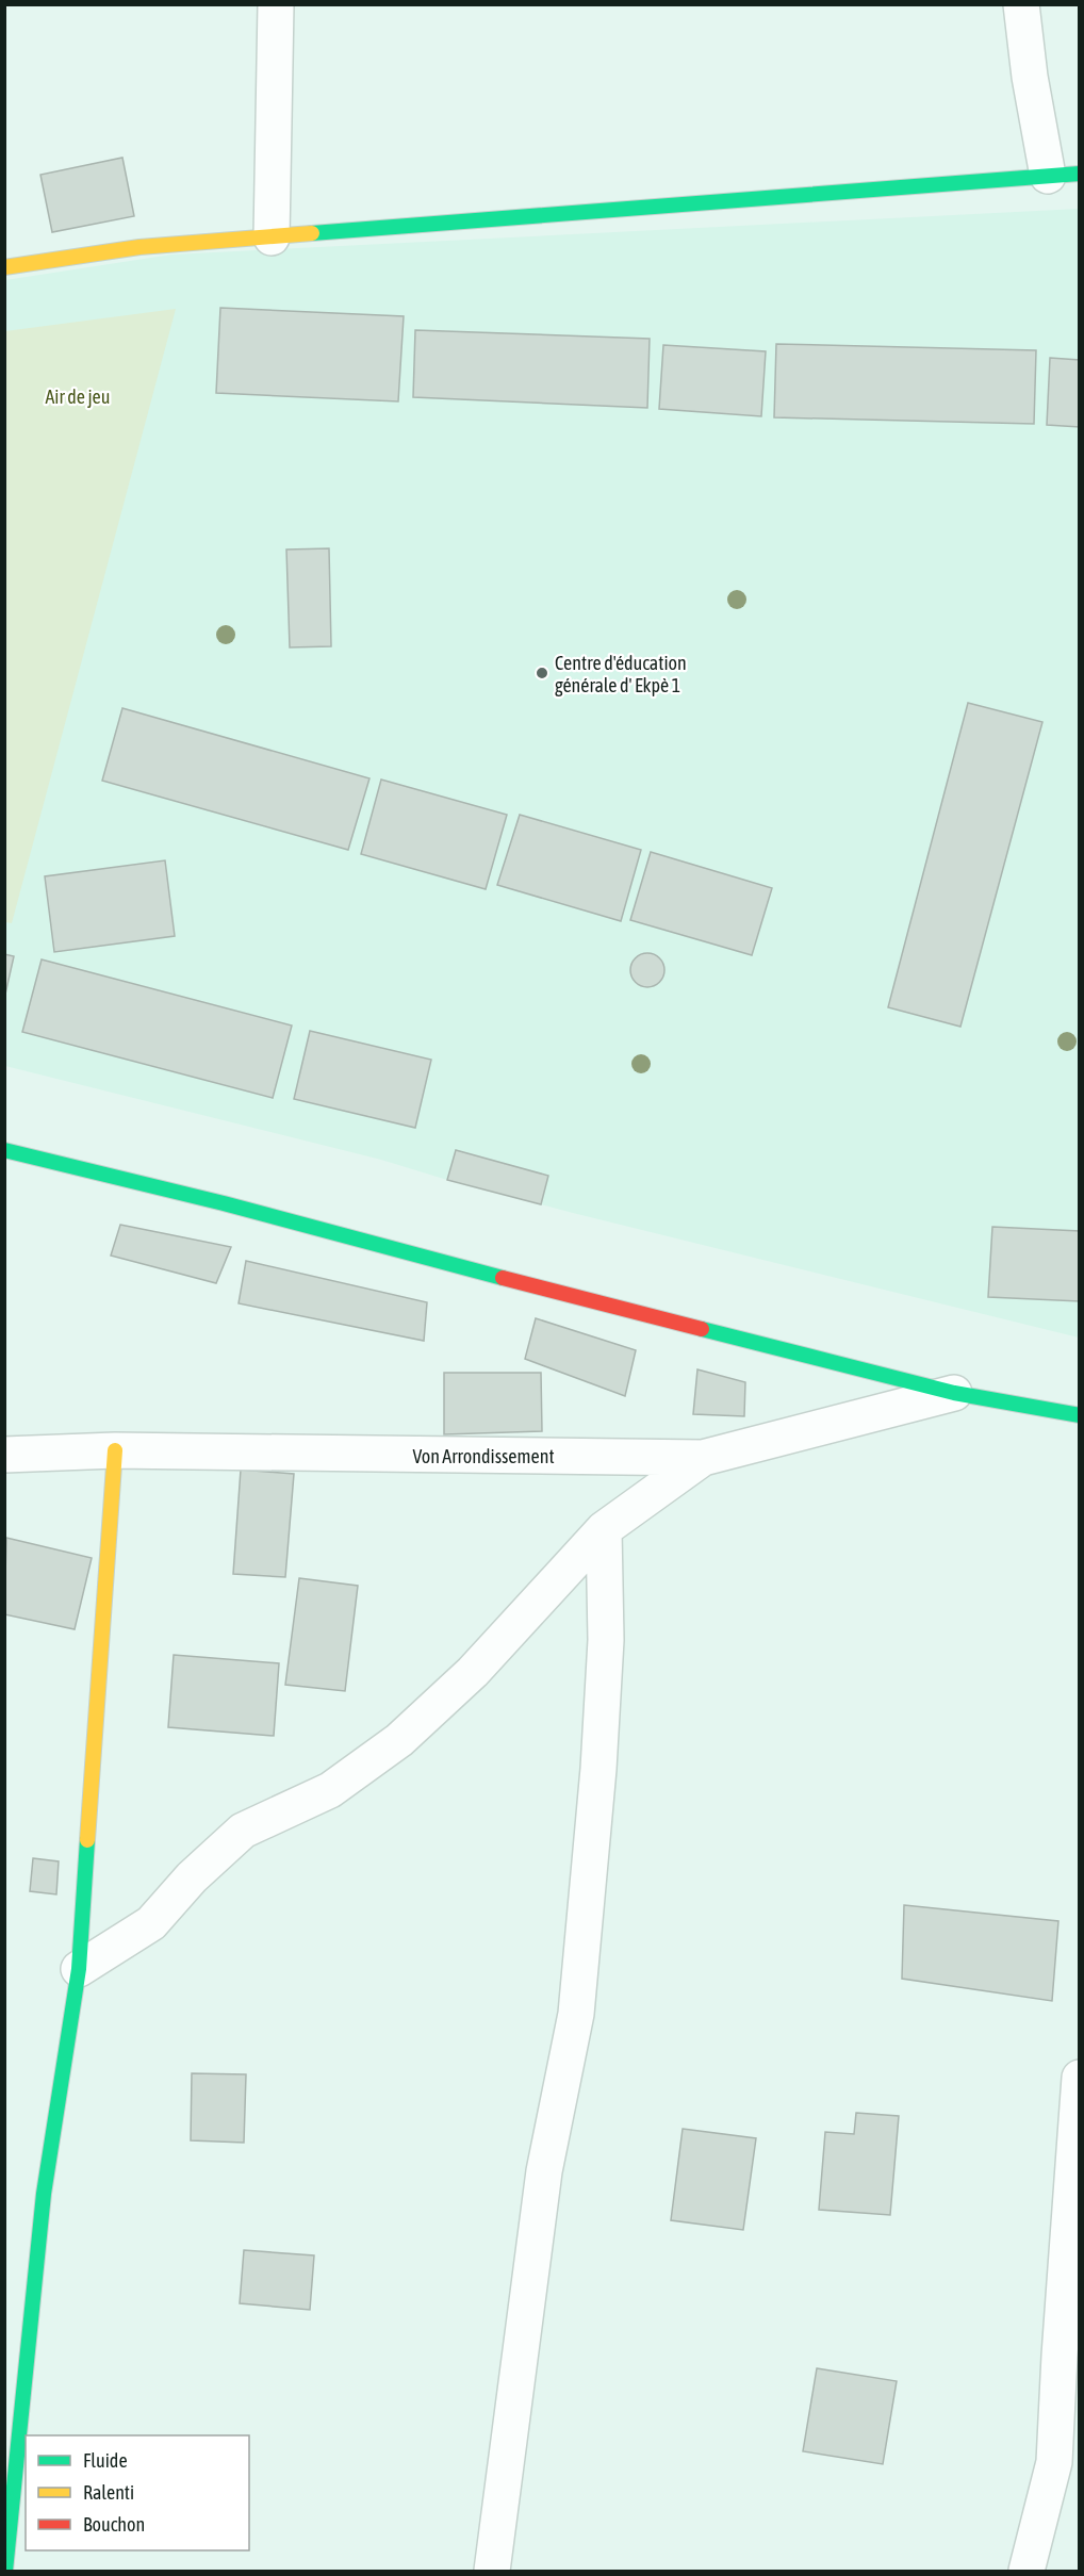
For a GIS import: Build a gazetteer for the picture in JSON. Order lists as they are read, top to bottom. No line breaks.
{"streets":{"street":["Von Arrondissement"]},"parks":["Air de jeu"],"places":["Centre d'éducation générale d' Ekpè 1"],"legend":["Fluide","Ralenti","Bouchon"]}
